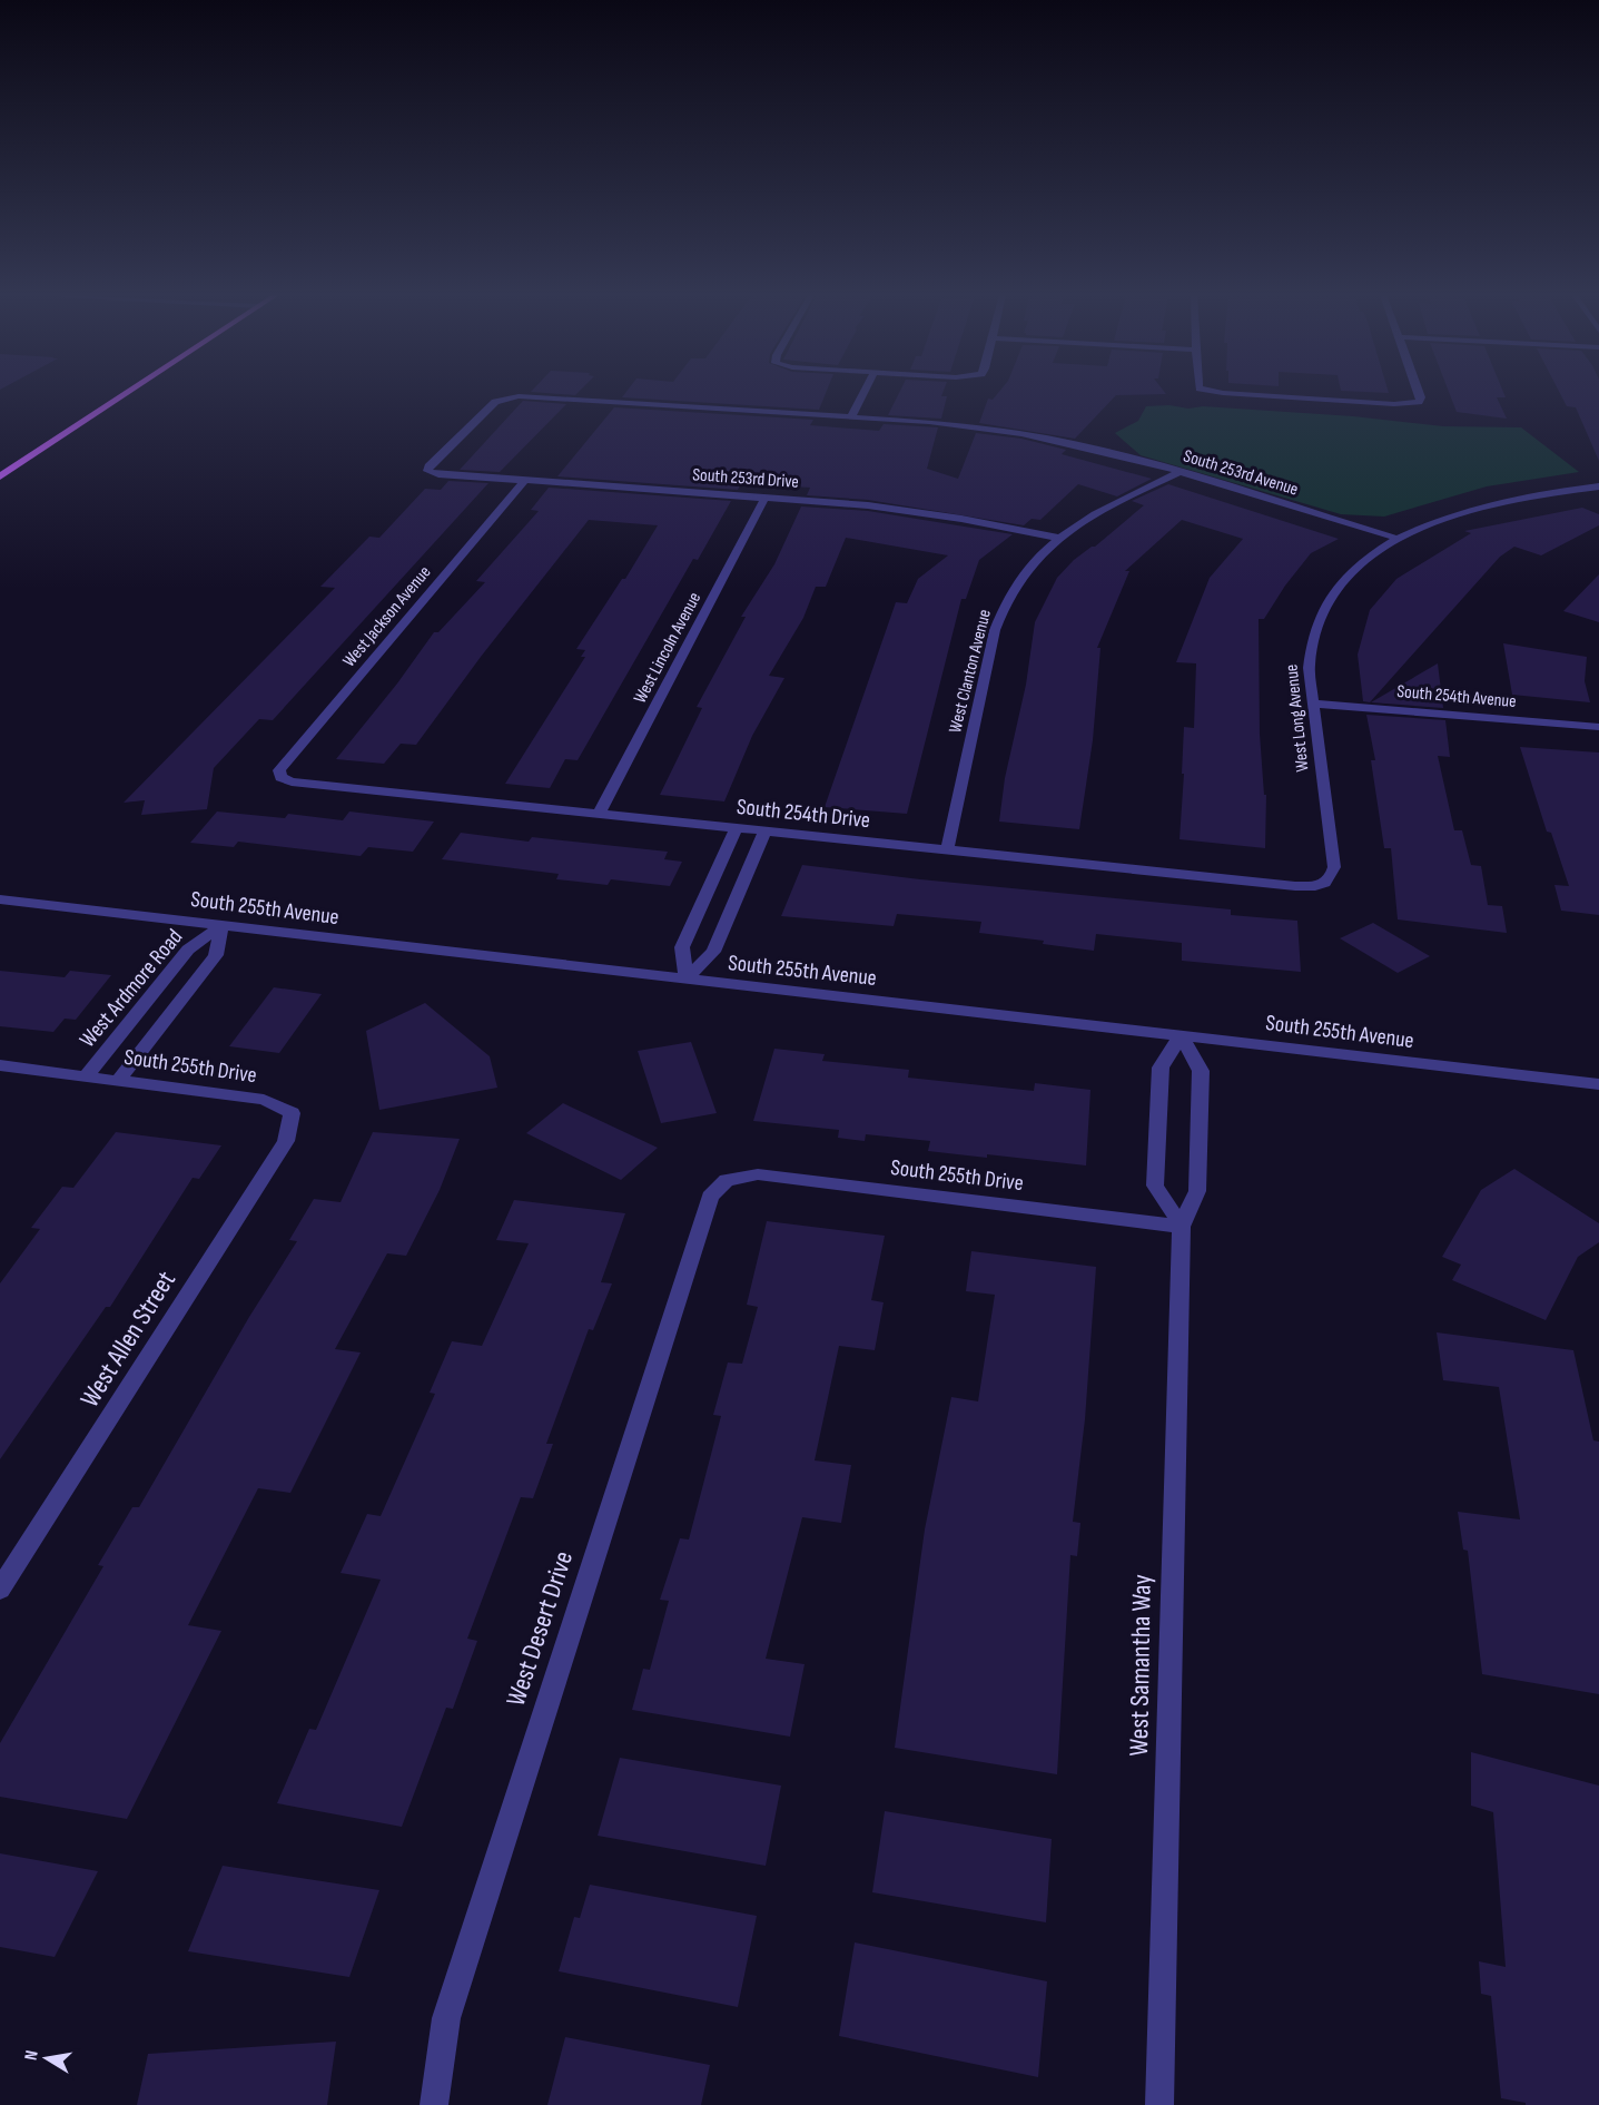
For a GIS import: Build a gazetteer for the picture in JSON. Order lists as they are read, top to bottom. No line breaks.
{"streets":{"street":["South 253rd Avenue","South 253rd Drive","West Jackson Avenue","West Lincoln Avenue","West Clanton Avenue","South 254th Avenue","West Long Avenue","South 254th Drive","South 255th Avenue","West Ardmore Road","South 255th Drive","West Allen Street","West Desert Drive","West Samantha Way"]},"crossings":[["South 253rd Avenue","South 253rd Drive"],["South 253rd Avenue","West Clanton Avenue"],["South 253rd Avenue","West Long Avenue"],["South 253rd Drive","West Jackson Avenue"],["South 253rd Drive","West Lincoln Avenue"],["South 253rd Drive","West Clanton Avenue"],["West Jackson Avenue","South 254th Drive"],["West Lincoln Avenue","South 254th Drive"],["West Clanton Avenue","South 254th Drive"],["South 254th Avenue","West Long Avenue"],["West Long Avenue","South 254th Drive"],["South 255th Avenue","West Ardmore Road"],["West Ardmore Road","South 255th Drive"],["South 255th Drive","West Allen Street"],["South 255th Drive","West Desert Drive"],["South 255th Drive","West Samantha Way"]],"north":"left"}
